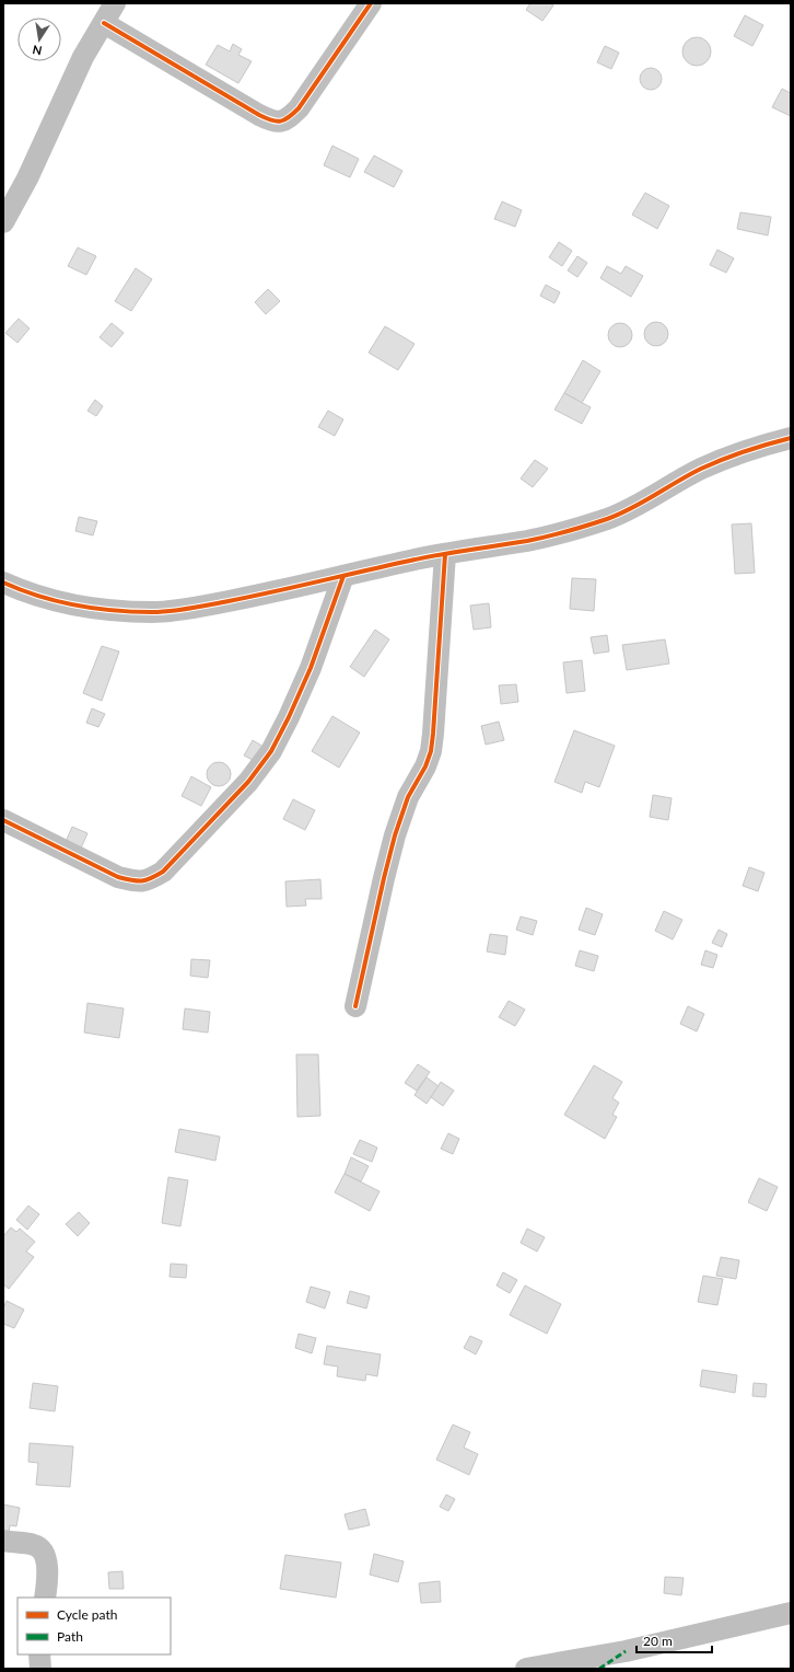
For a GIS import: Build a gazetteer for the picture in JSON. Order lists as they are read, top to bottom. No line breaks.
{"legend":["Cycle path","Path"],"scale_bar":"20 m","north":"bottom"}
